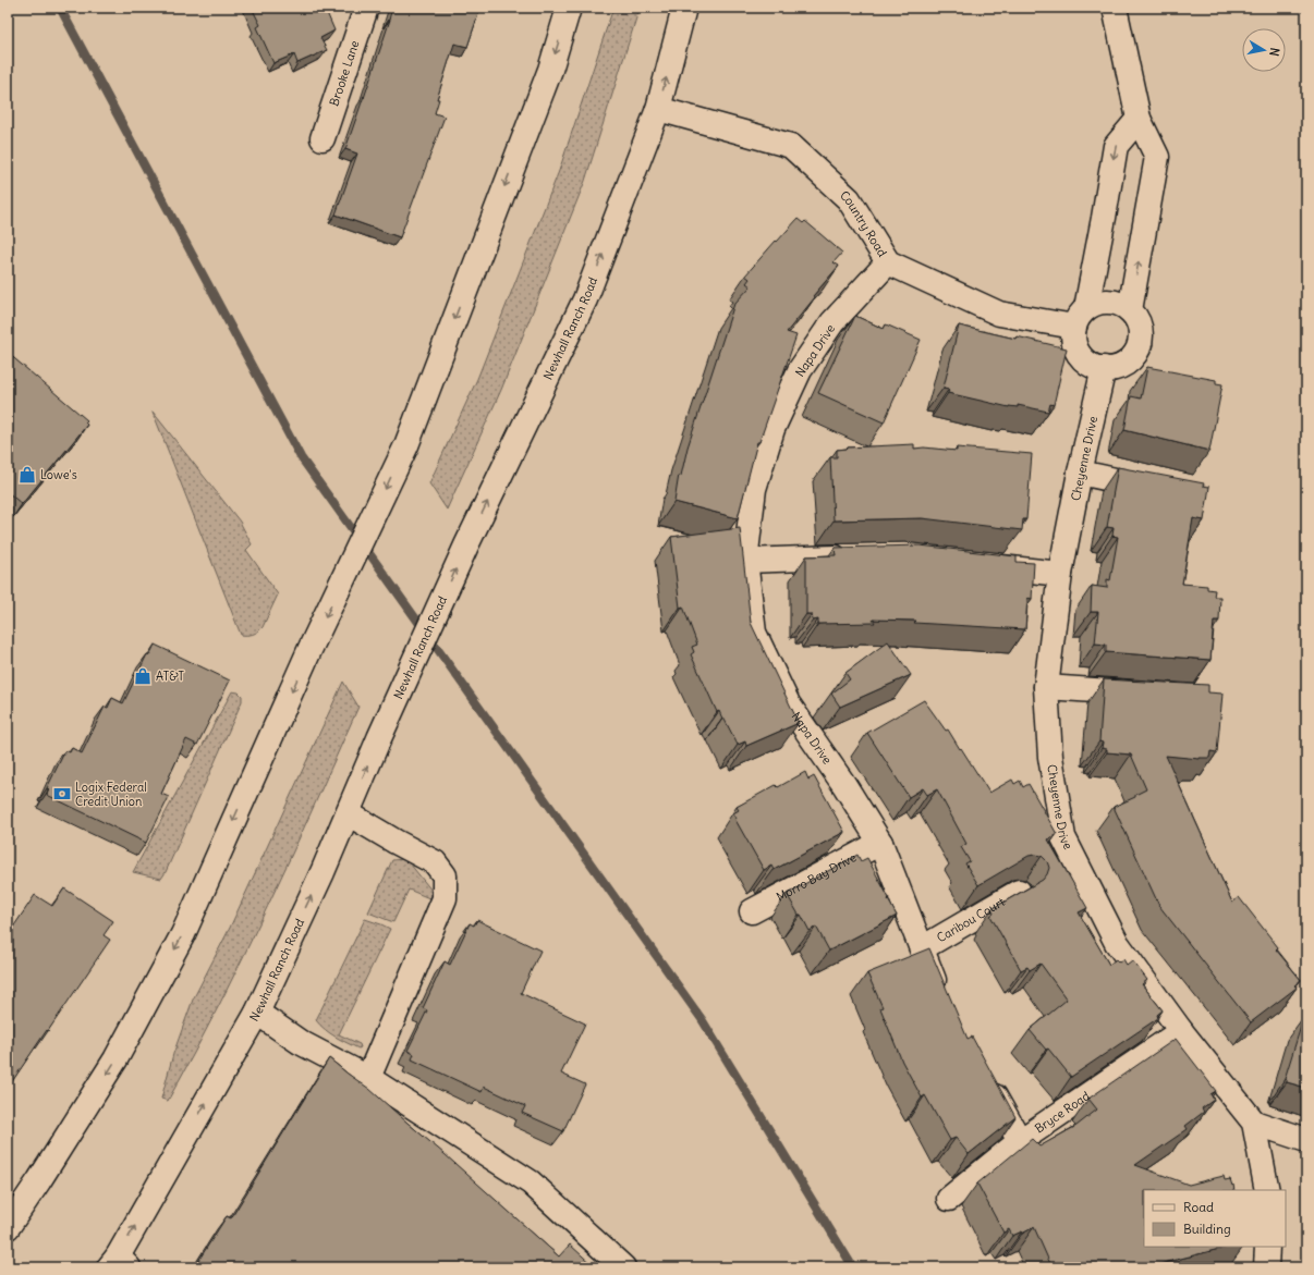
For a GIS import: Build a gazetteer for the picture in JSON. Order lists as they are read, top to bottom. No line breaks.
{"streets":{"street":["Brooke Lane","Country Road","Newhall Ranch Road","Napa Drive","Cheyenne Drive","Morro Bay Drive","Caribou Court","Bryce Road"]},"crossings":[["Country Road","Newhall Ranch Road"],["Country Road","Napa Drive"],["Country Road","Cheyenne Drive"],["Napa Drive","Morro Bay Drive"],["Napa Drive","Caribou Court"],["Cheyenne Drive","Bryce Road"]],"places":{"shop":["Lowe's","AT&T"],"bank":["Logix Federal Credit Union"]},"legend":["Road","Building"],"north":"right"}
